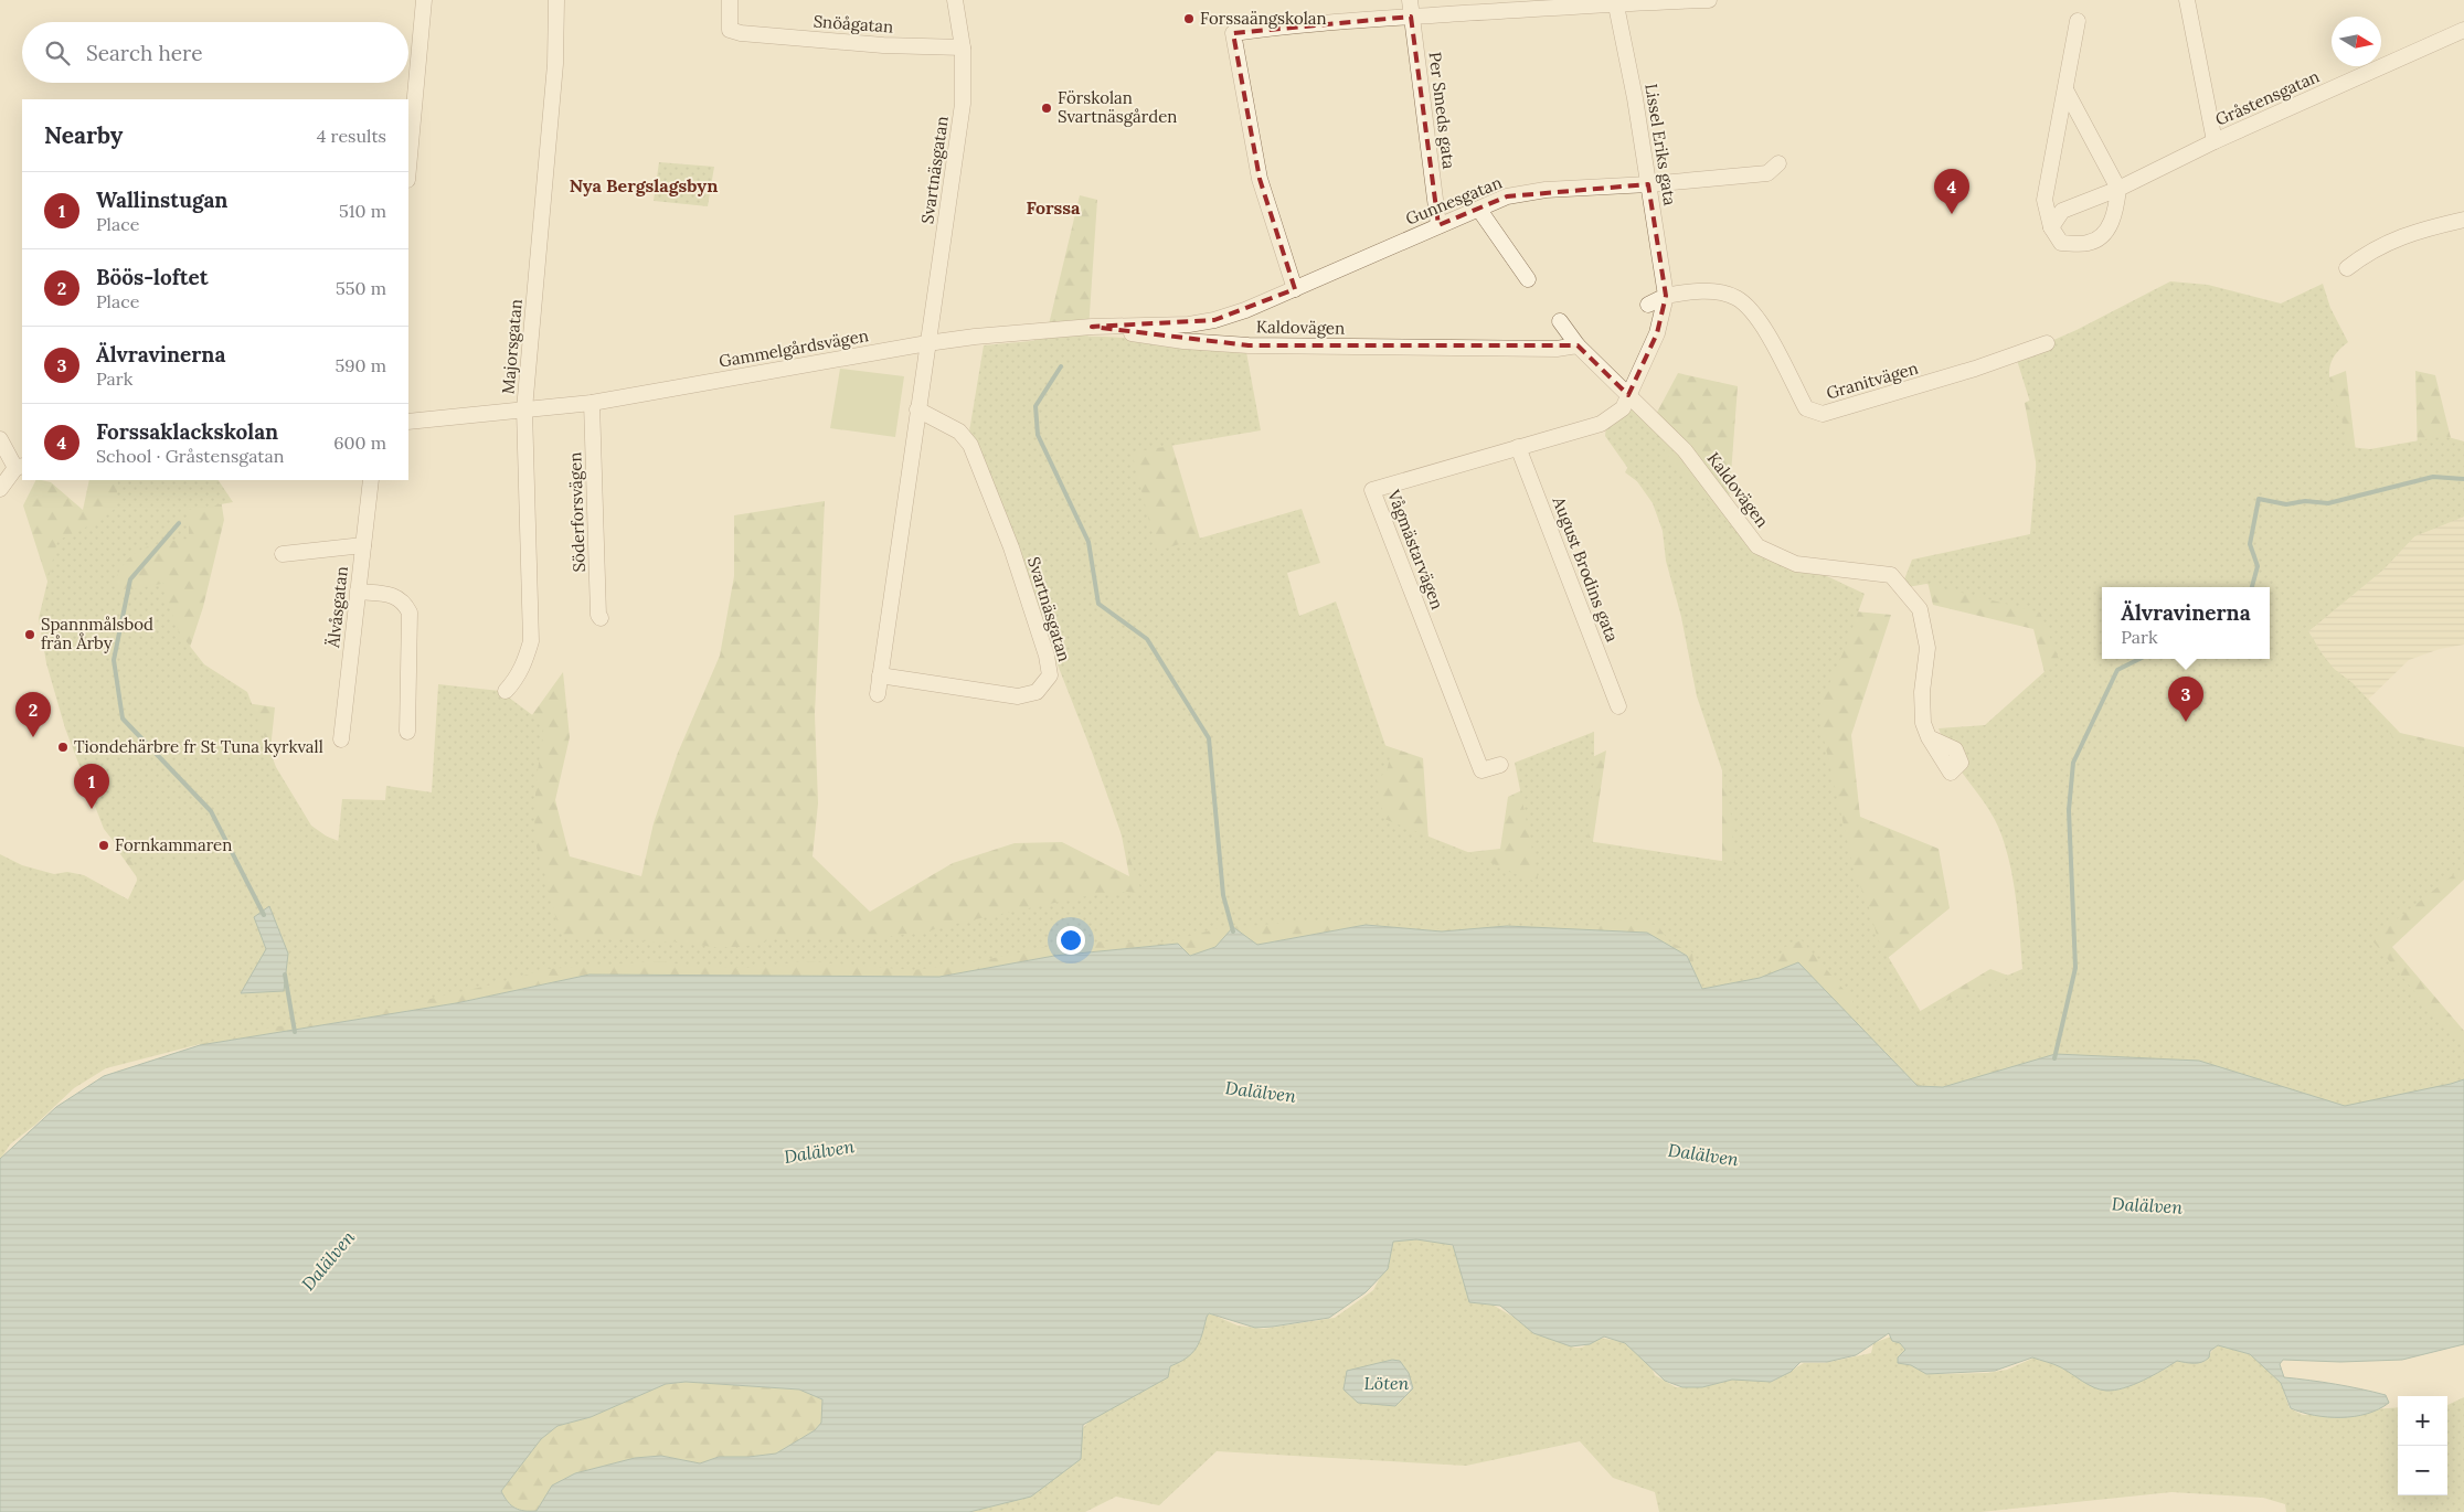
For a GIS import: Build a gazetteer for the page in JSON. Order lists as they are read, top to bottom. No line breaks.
{"streets":{"street":["Snöågatan","Gråstensgatan","Per Smeds gata","Lissel Eriks gata","Svartnäsgatan","Gunnesgatan","Kaldovägen","Majorsgatan","Gammelgårdsvägen","Granitvägen","Söderforsvägen","Vågmästarvägen","August Brodins gata","Älvåsgatan"]},"crossings":[["Snöågatan","Svartnäsgatan"],["Per Smeds gata","Gunnesgatan"],["Lissel Eriks gata","Gunnesgatan"],["Lissel Eriks gata","Granitvägen"],["Svartnäsgatan","Gammelgårdsvägen"],["Gunnesgatan","Gammelgårdsvägen"],["Kaldovägen","Gammelgårdsvägen"],["Kaldovägen","Vågmästarvägen"],["Majorsgatan","Gammelgårdsvägen"],["Gammelgårdsvägen","Söderforsvägen"],["Vågmästarvägen","August Brodins gata"]],"districts":["Nya Bergslagsbyn","Forssa"],"water":["Dalälven","Löten"],"places":["Forssaängskolan","Förskolan Svartnäsgården","Spannmålsbod från Årby","Tiondehärbre fr St Tuna kyrkvall","Fornkammaren"],"north":"right","page":{"search":"Search here","heading":["Nearby","4 results"],"pins":["4","3","2","1"],"list":[{"mark":"1","name":"Wallinstugan","note":"Place","value":"510 m"},{"mark":"2","name":"Böös-loftet","note":"Place","value":"550 m"},{"mark":"3","name":"Älvravinerna","note":"Park","value":"590 m"},{"mark":"4","name":"Forssaklackskolan","note":"School · Gråstensgatan","value":"600 m"}],"popup":["Älvravinerna","Park"],"map_buttons":["+","−"]}}
